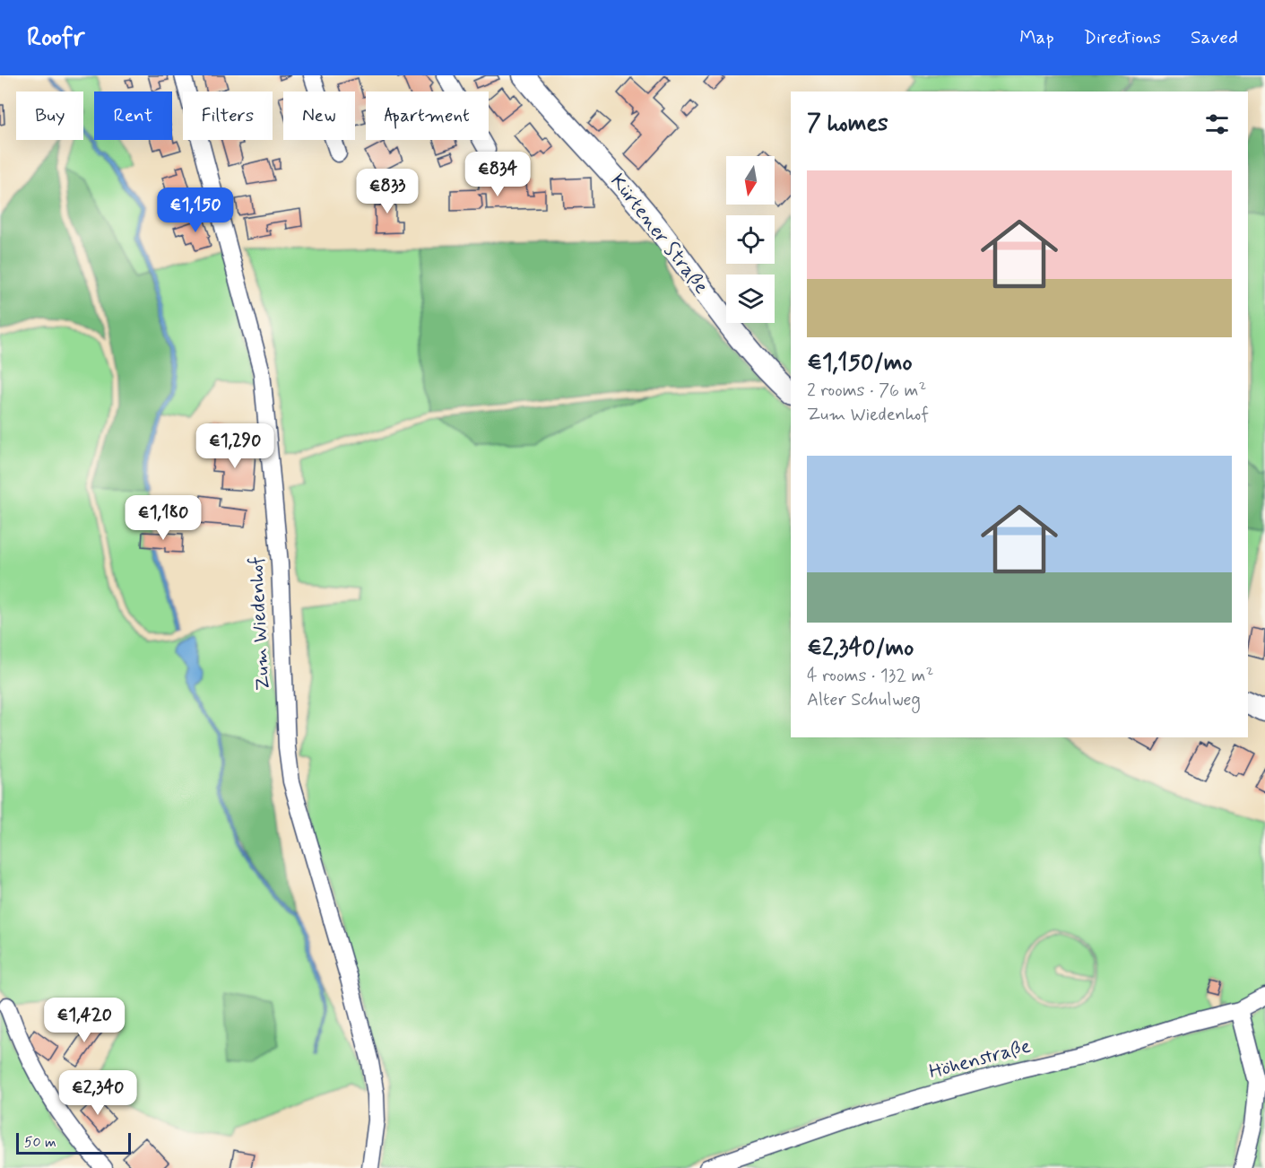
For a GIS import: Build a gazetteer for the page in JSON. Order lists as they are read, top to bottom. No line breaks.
{"streets":{"street":["Kürtener Straße","Zum Wiedenhof","Höhenstraße"]},"scale_bar":"50 m","north":"bottom","page":{"header":"Roofr","nav":["Map","Directions","Saved"],"chip":["Buy","Rent","Filters","New","Apartment"],"heading":"7 homes","price":["€834","€833","€1,150","€1,290","€1,180","€1,420","€2,340"],"list":[{"name":"€1,150/mo","note":"2 rooms · 76 m² · Zum Wiedenhof"},{"name":"€2,340/mo","note":"4 rooms · 132 m² · Alter Schulweg"}],"scale":"50 m"}}
